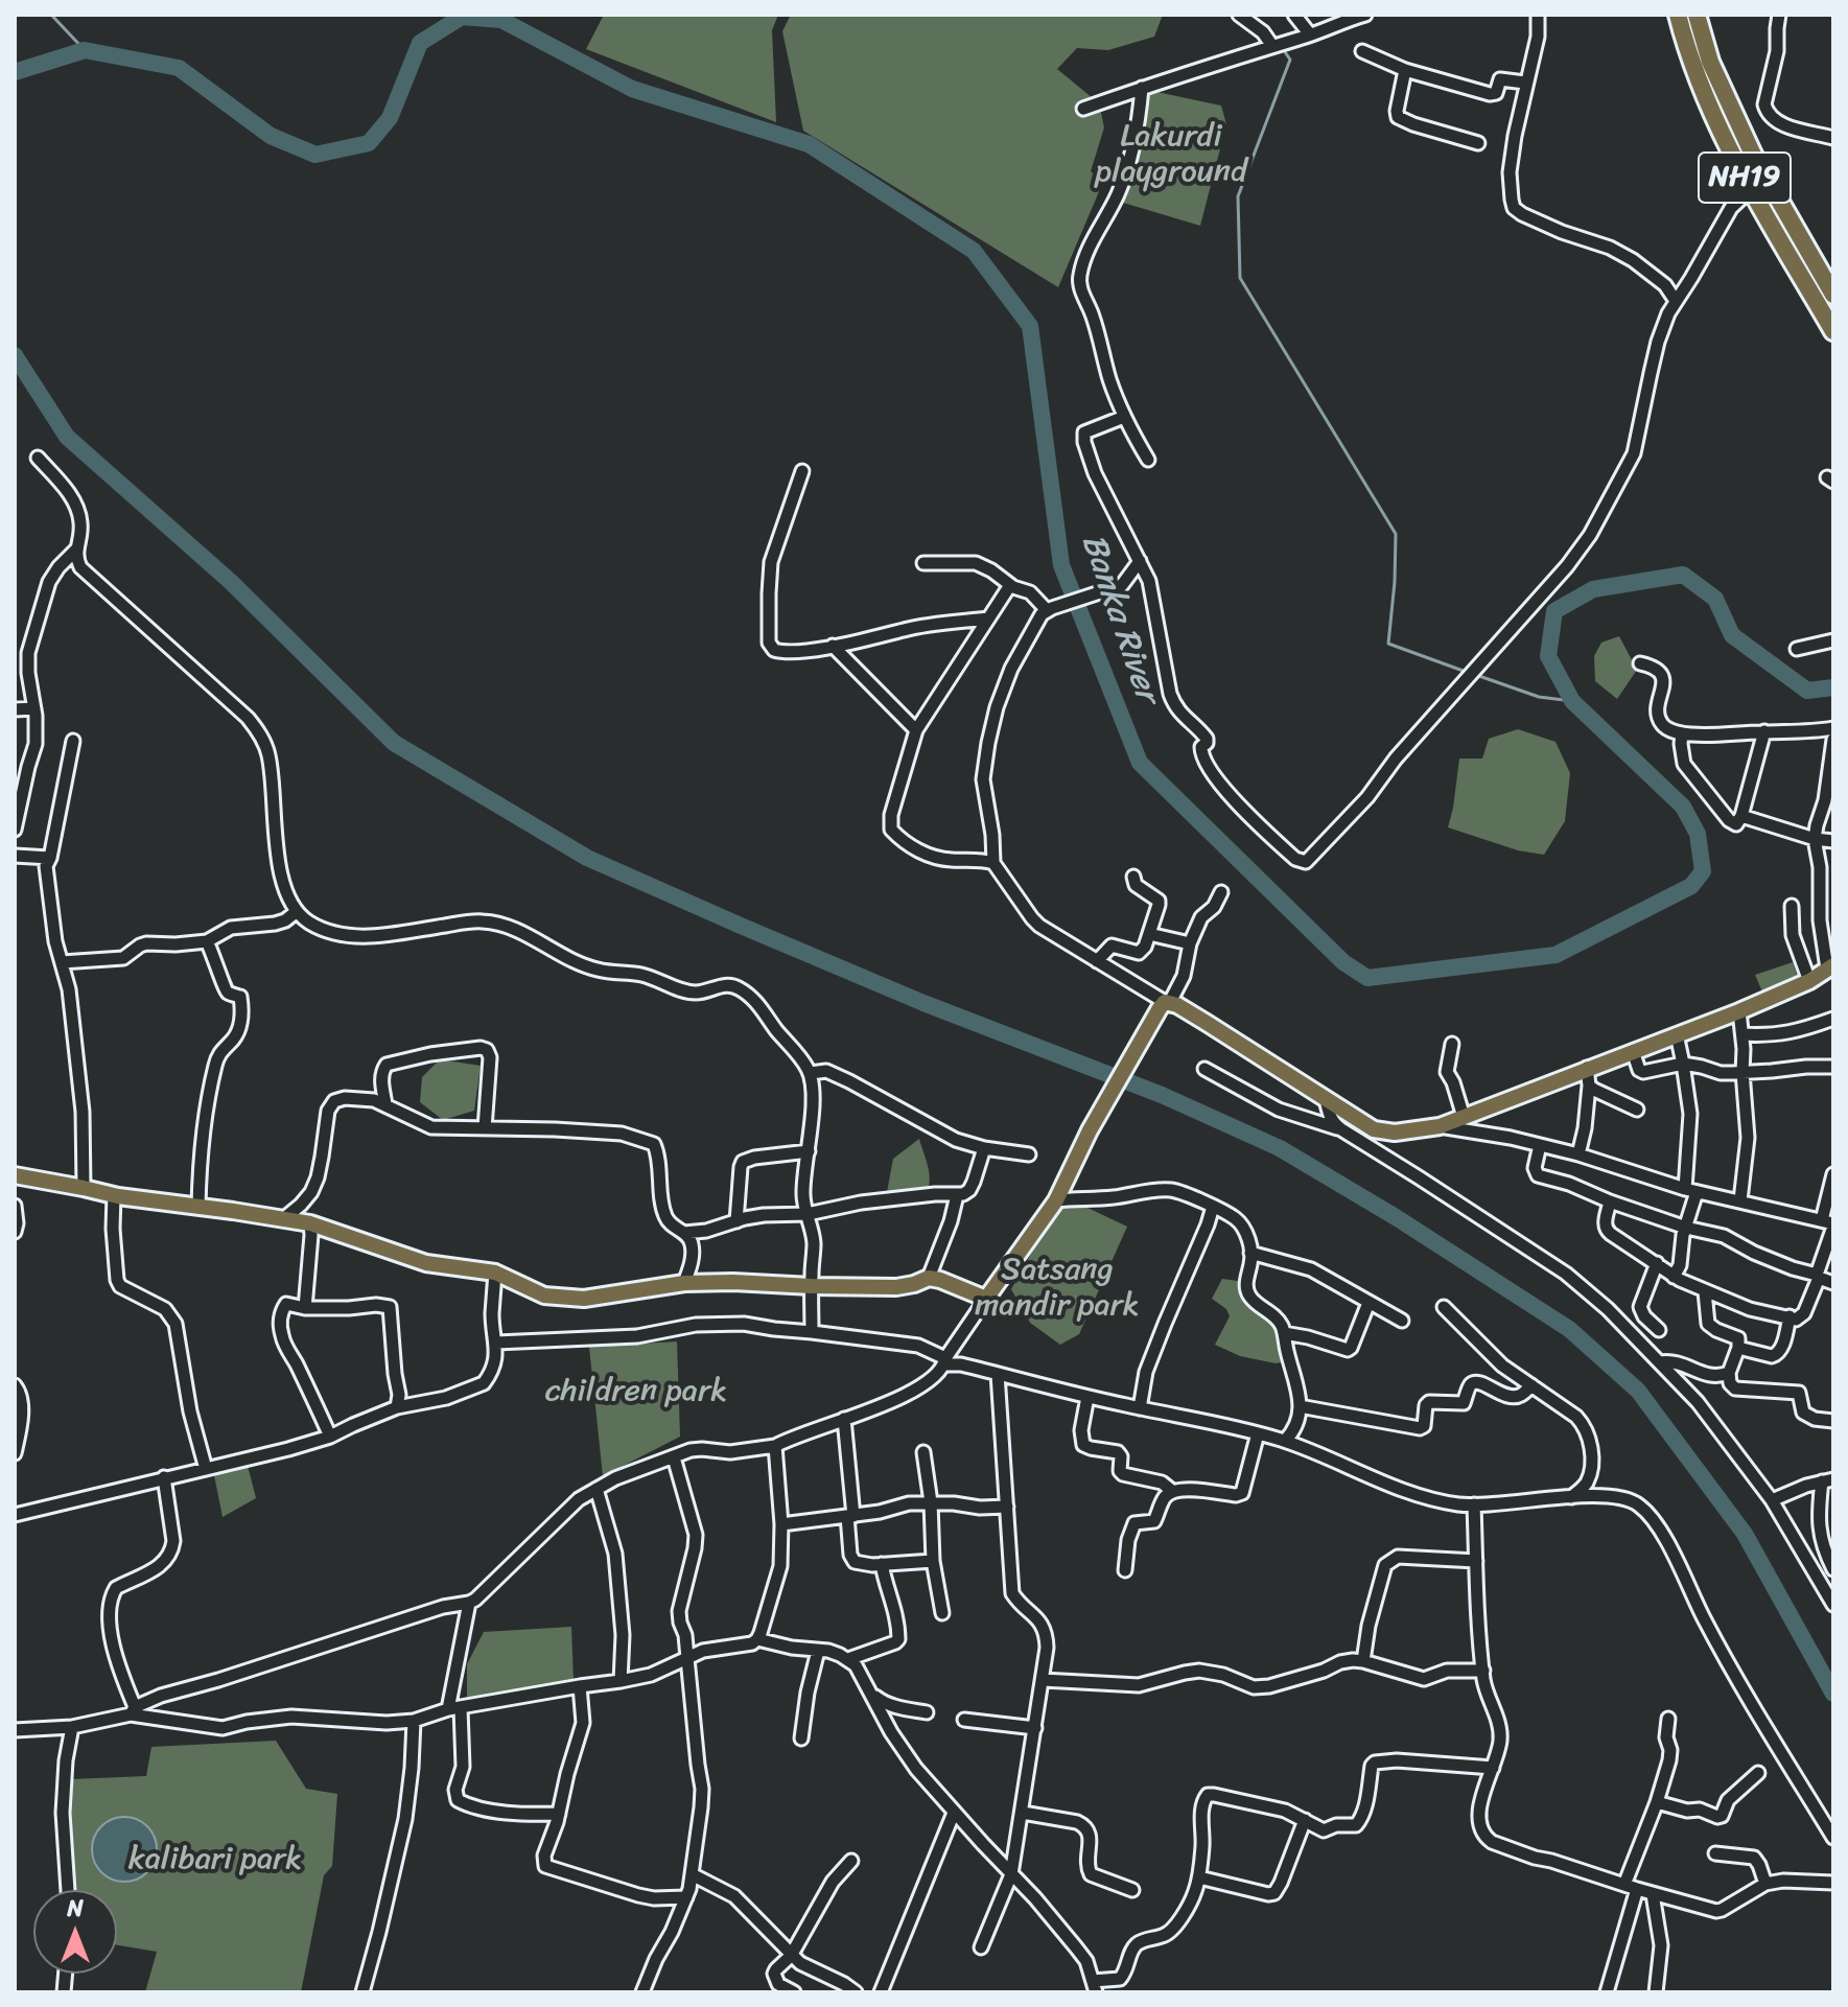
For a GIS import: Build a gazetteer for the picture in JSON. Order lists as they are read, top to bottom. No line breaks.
{"streets":{"highway":["NH19"]},"water":["Banka River"],"parks":["Lakurdi playground","Satsang mandir park","children park","kalibari park"],"north":"top"}
